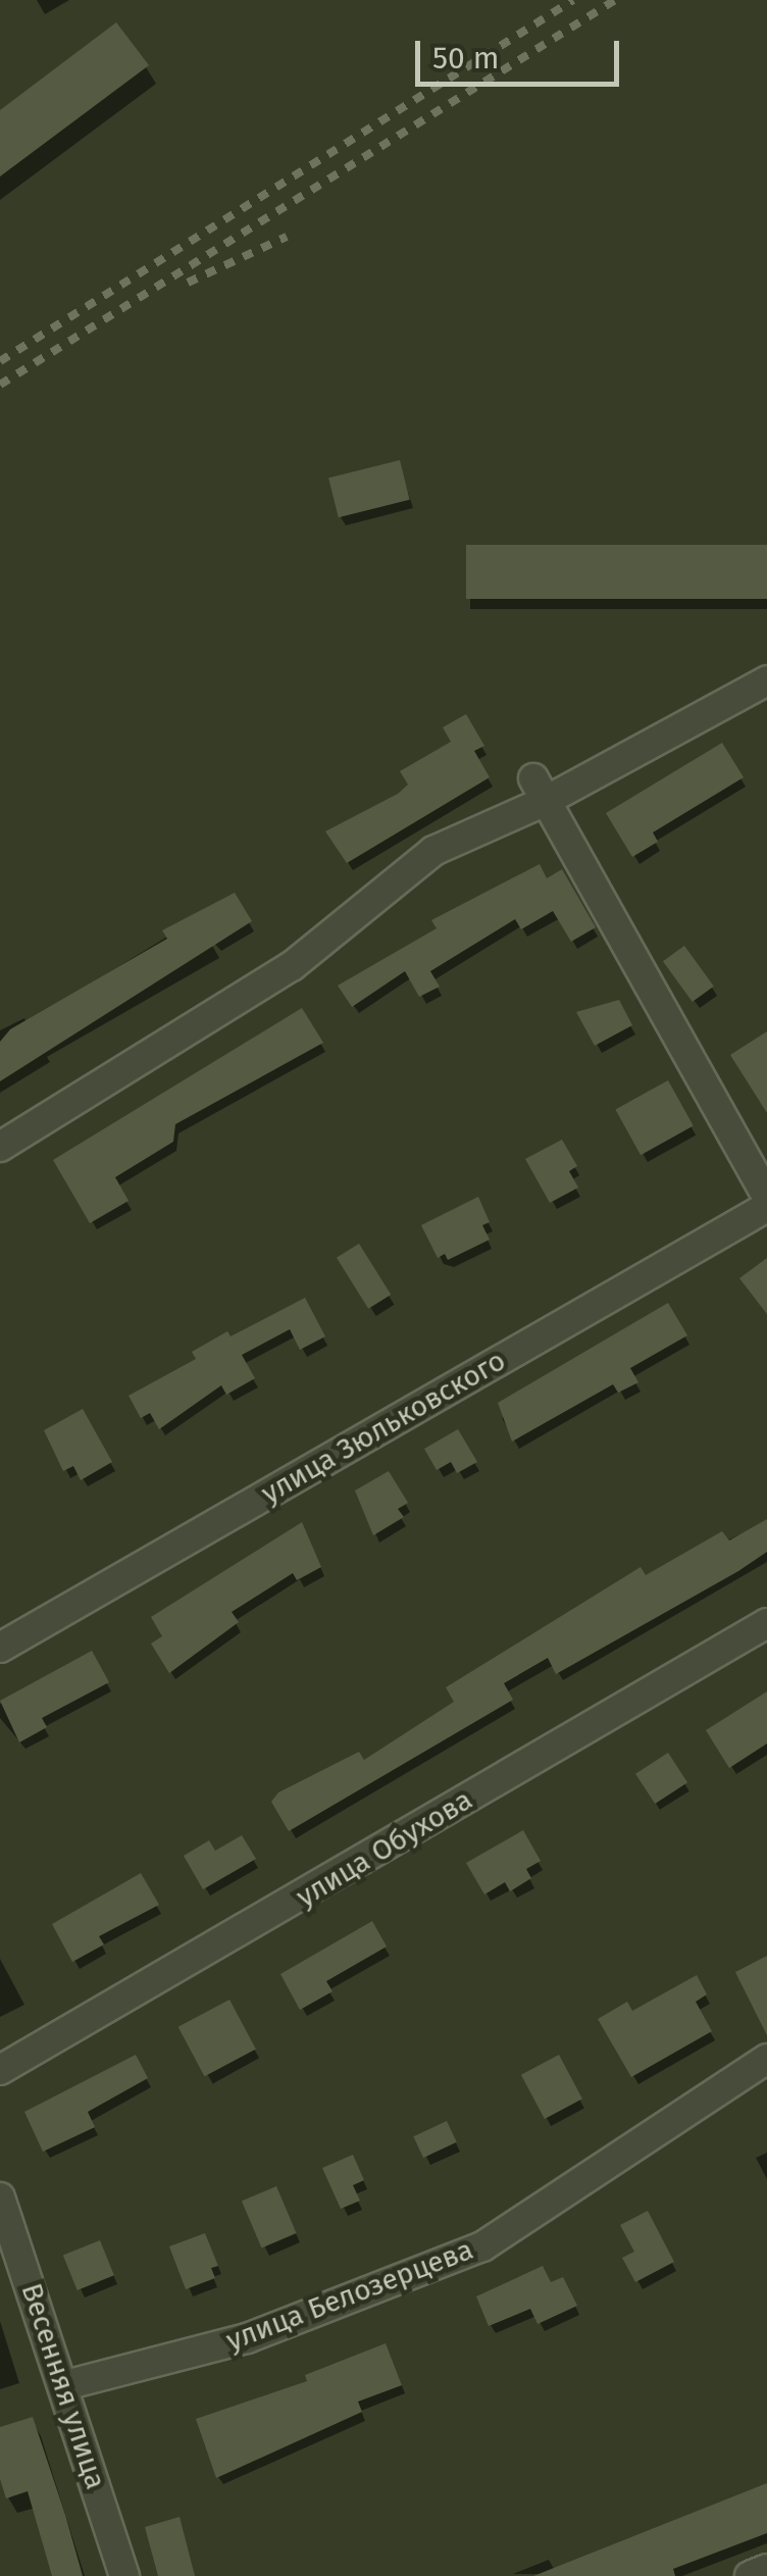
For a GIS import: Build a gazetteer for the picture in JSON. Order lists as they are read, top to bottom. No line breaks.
{"streets":{"street":["улица Зюльковского","улица Обухова","улица Белозерцева","Весенняя улица"]},"crossings":[["улица Белозерцева","Весенняя улица"]],"scale_bar":"50 m"}
